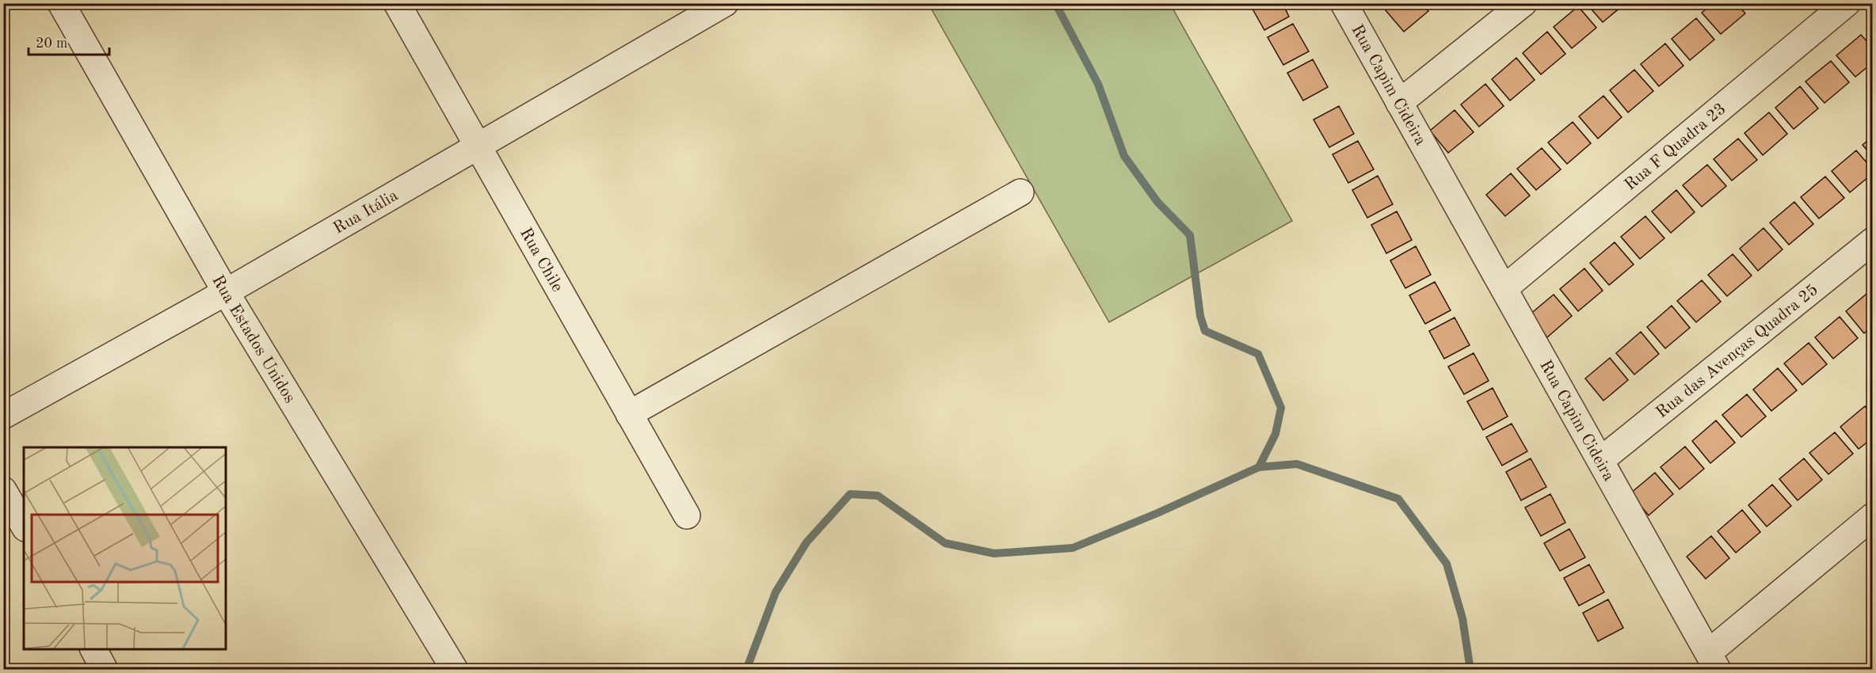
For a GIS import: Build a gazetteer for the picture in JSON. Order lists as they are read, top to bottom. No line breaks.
{"streets":{"street":["Rua Capim Cideira","Rua F Quadra 23","Rua Itália","Rua Chile","Rua Estados Unidos","Rua das Avenças Quadra 25"]},"crossings":[["Rua Capim Cideira","Rua F Quadra 23"],["Rua Capim Cideira","Rua das Avenças Quadra 25"],["Rua Itália","Rua Chile"],["Rua Itália","Rua Estados Unidos"]],"scale_bar":"20 m"}
